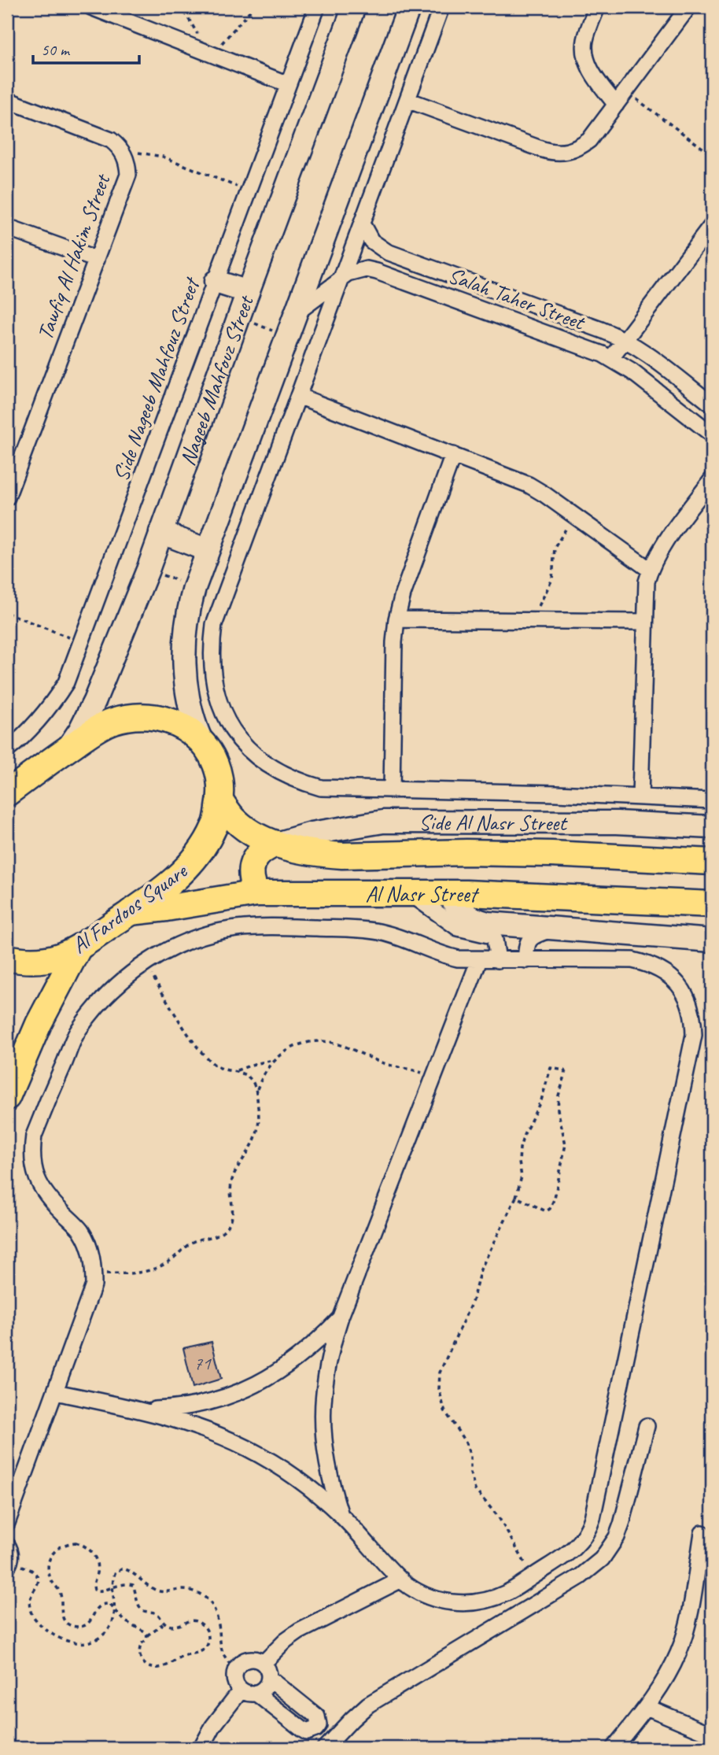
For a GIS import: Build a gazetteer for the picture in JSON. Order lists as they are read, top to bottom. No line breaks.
{"streets":{"main road":["Al Nasr Street","Al Fardoos Square"],"street":["Tawfiq Al Hakim Street","Salah Taher Street","Side Nageeb Mahfouz Street","Nageeb Mahfouz Street","Side Al Nasr Street"]},"crossings":[["Nageeb Mahfouz Street","Al Fardoos Square"],["Side Al Nasr Street","Al Nasr Street"],["Al Nasr Street","Al Fardoos Square"]],"house_numbers":["71"],"scale_bar":"50 m"}
